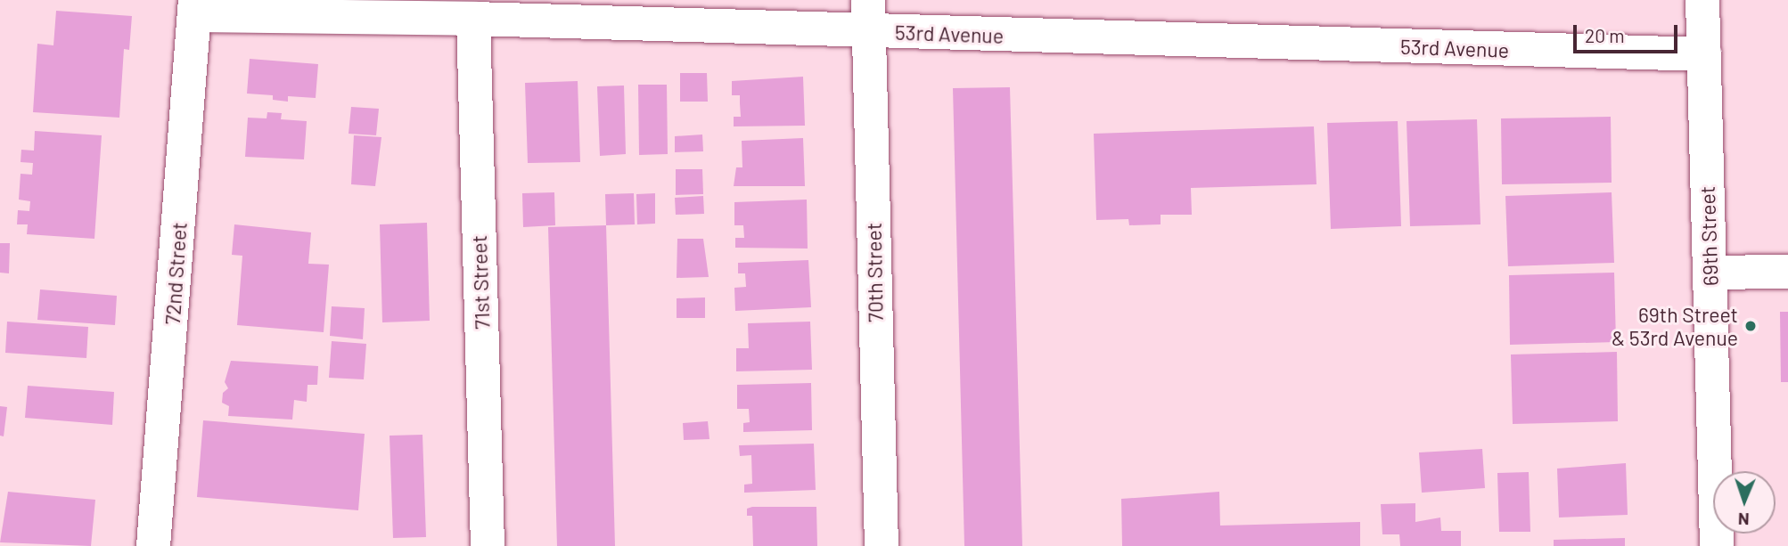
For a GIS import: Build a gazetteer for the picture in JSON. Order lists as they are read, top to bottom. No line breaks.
{"streets":{"street":["53rd Avenue","69th Street","70th Street","72nd Street","71st Street"]},"crossings":[["53rd Avenue","69th Street"],["53rd Avenue","70th Street"],["53rd Avenue","72nd Street"],["53rd Avenue","71st Street"]],"places":["69th Street & 53rd Avenue"],"scale_bar":"20 m","north":"bottom"}
